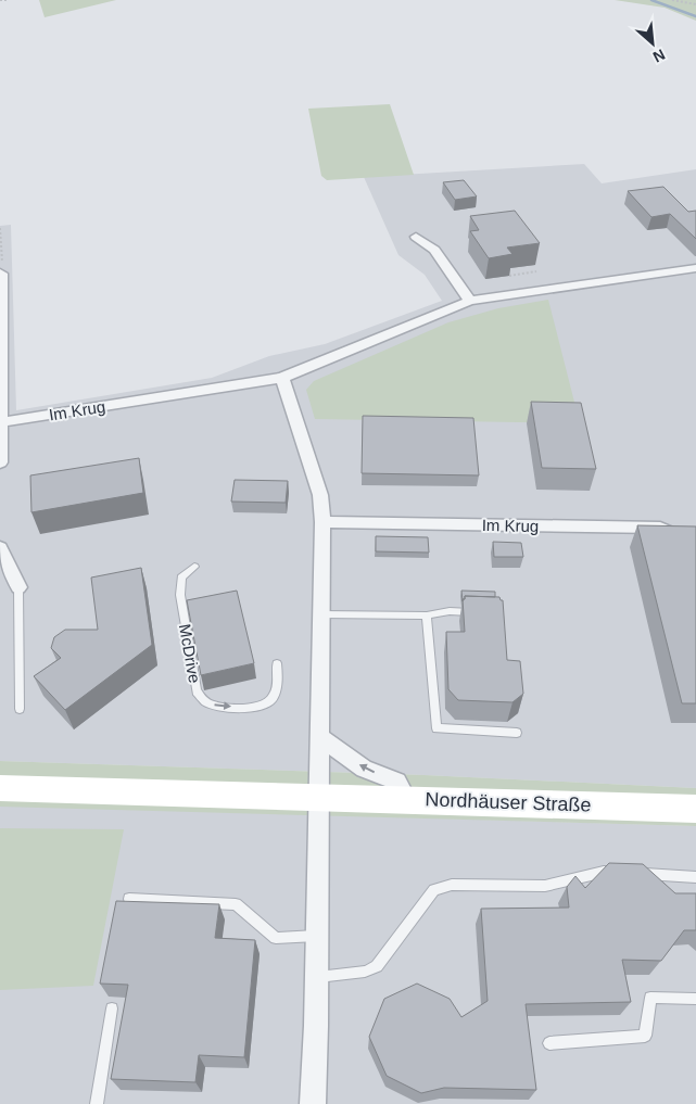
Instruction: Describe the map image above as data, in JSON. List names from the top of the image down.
{
  "streets": {
    "main road": ["Nordhäuser Straße"],
    "street": ["Im Krug"],
    "lane": ["McDrive"]
  },
  "north": "bottom right"
}
